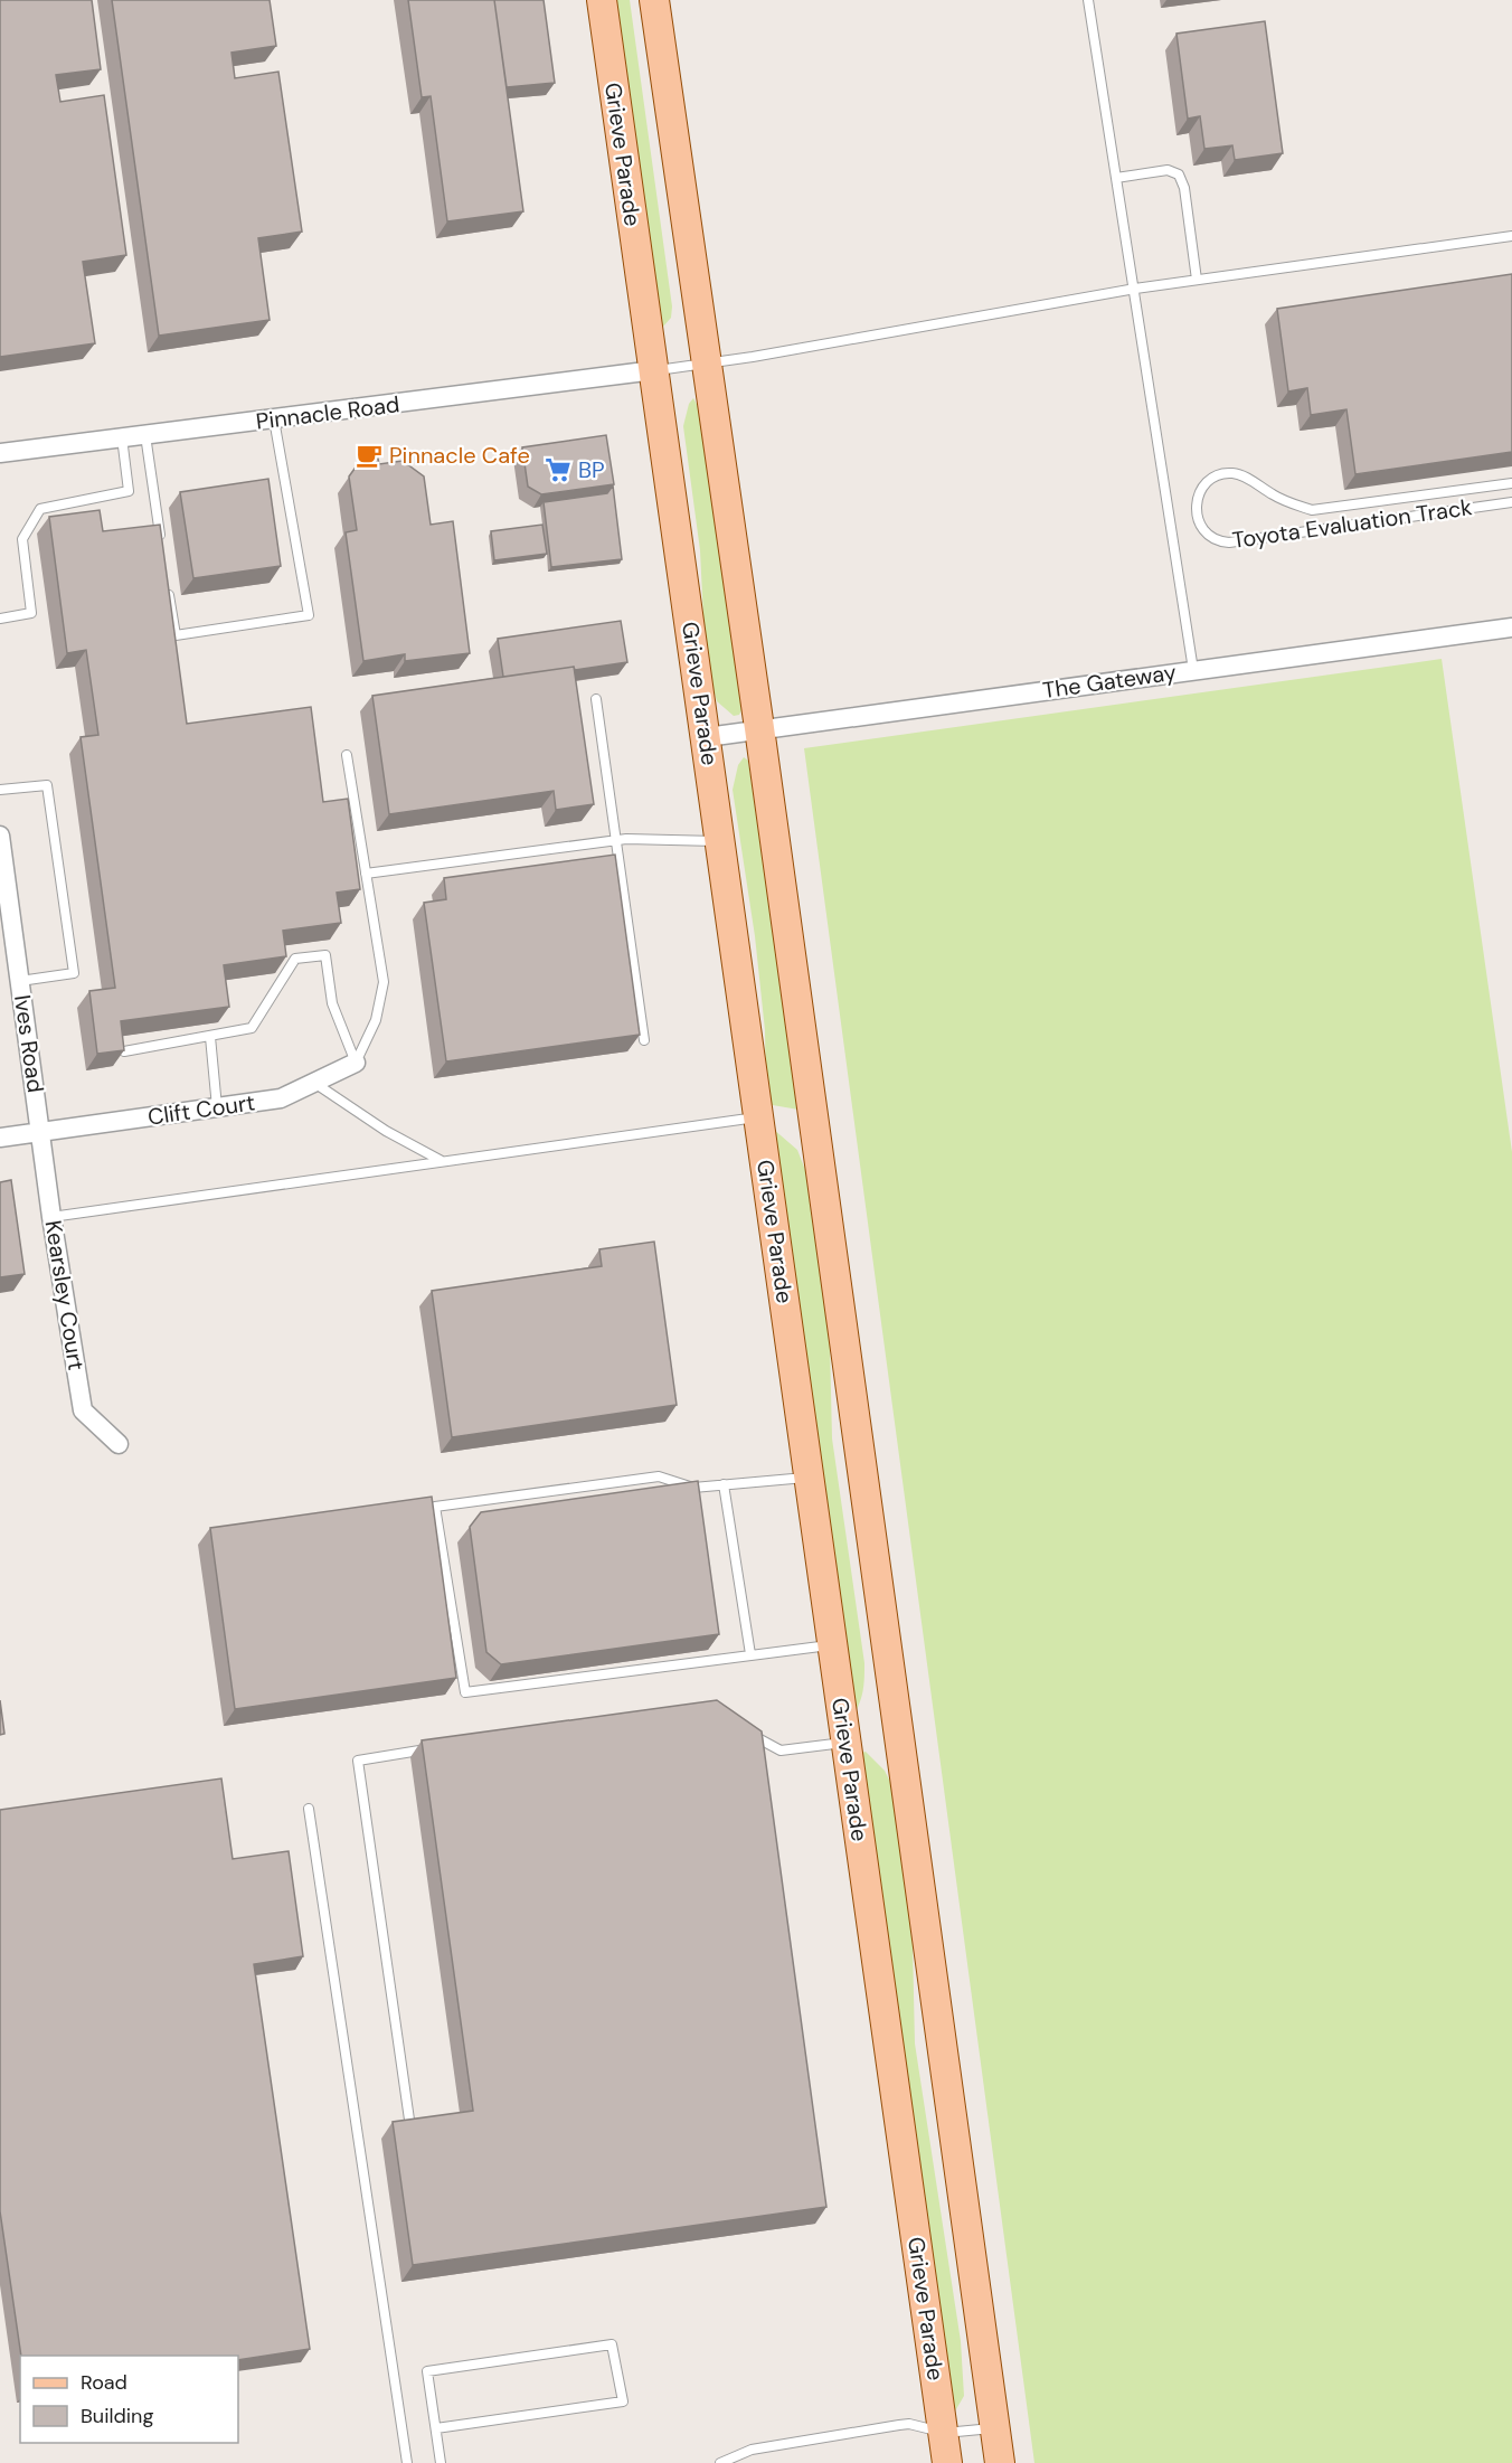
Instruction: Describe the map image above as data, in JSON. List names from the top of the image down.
{
  "streets": {
    "main road": ["Grieve Parade"],
    "street": [
      "Pinnacle Road",
      "The Gateway",
      "Ives Road",
      "Clift Court",
      "Kearsley Court"
    ],
    "lane": ["Toyota Evaluation Track"]
  },
  "crossings": [
    ["Grieve Parade", "Pinnacle Road"],
    ["Grieve Parade", "The Gateway"],
    ["Ives Road", "Clift Court"],
    ["Ives Road", "Kearsley Court"],
    ["Clift Court", "Kearsley Court"]
  ],
  "places": {
    "cafe": ["Pinnacle Cafe"],
    "supermarket": ["BP"]
  },
  "legend": ["Road", "Building"]
}
